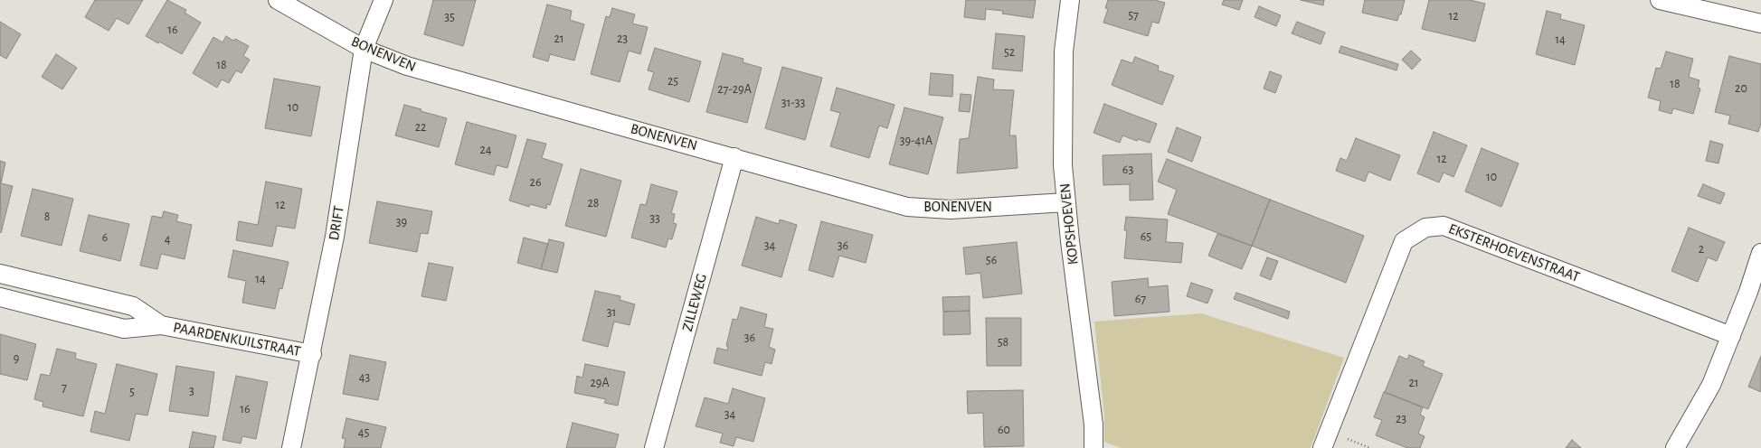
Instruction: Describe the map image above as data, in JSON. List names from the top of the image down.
{
  "streets": {
    "street": [
      "BONENVEN",
      "DRIFT",
      "KOPSHOEVEN",
      "EKSTERHOEVENSTRAAT",
      "ZILLEWEG",
      "PAARDENKUILSTRAAT"
    ]
  },
  "crossings": [
    ["BONENVEN", "DRIFT"],
    ["BONENVEN", "KOPSHOEVEN"],
    ["BONENVEN", "ZILLEWEG"],
    ["DRIFT", "PAARDENKUILSTRAAT"]
  ],
  "house_numbers": [
    "57",
    "12",
    "35",
    "16",
    "21",
    "23",
    "14",
    "52",
    "18",
    "25",
    "18",
    "20",
    "27-29A",
    "31-33",
    "10",
    "22",
    "39-41A",
    "24",
    "12",
    "63",
    "10",
    "26",
    "28",
    "12",
    "8",
    "33",
    "39",
    "65",
    "6",
    "4",
    "34",
    "36",
    "2",
    "56",
    "14",
    "67",
    "31",
    "36",
    "58",
    "9",
    "43",
    "29A",
    "21",
    "7",
    "3",
    "5",
    "16",
    "34",
    "23",
    "60",
    "45"
  ]
}
